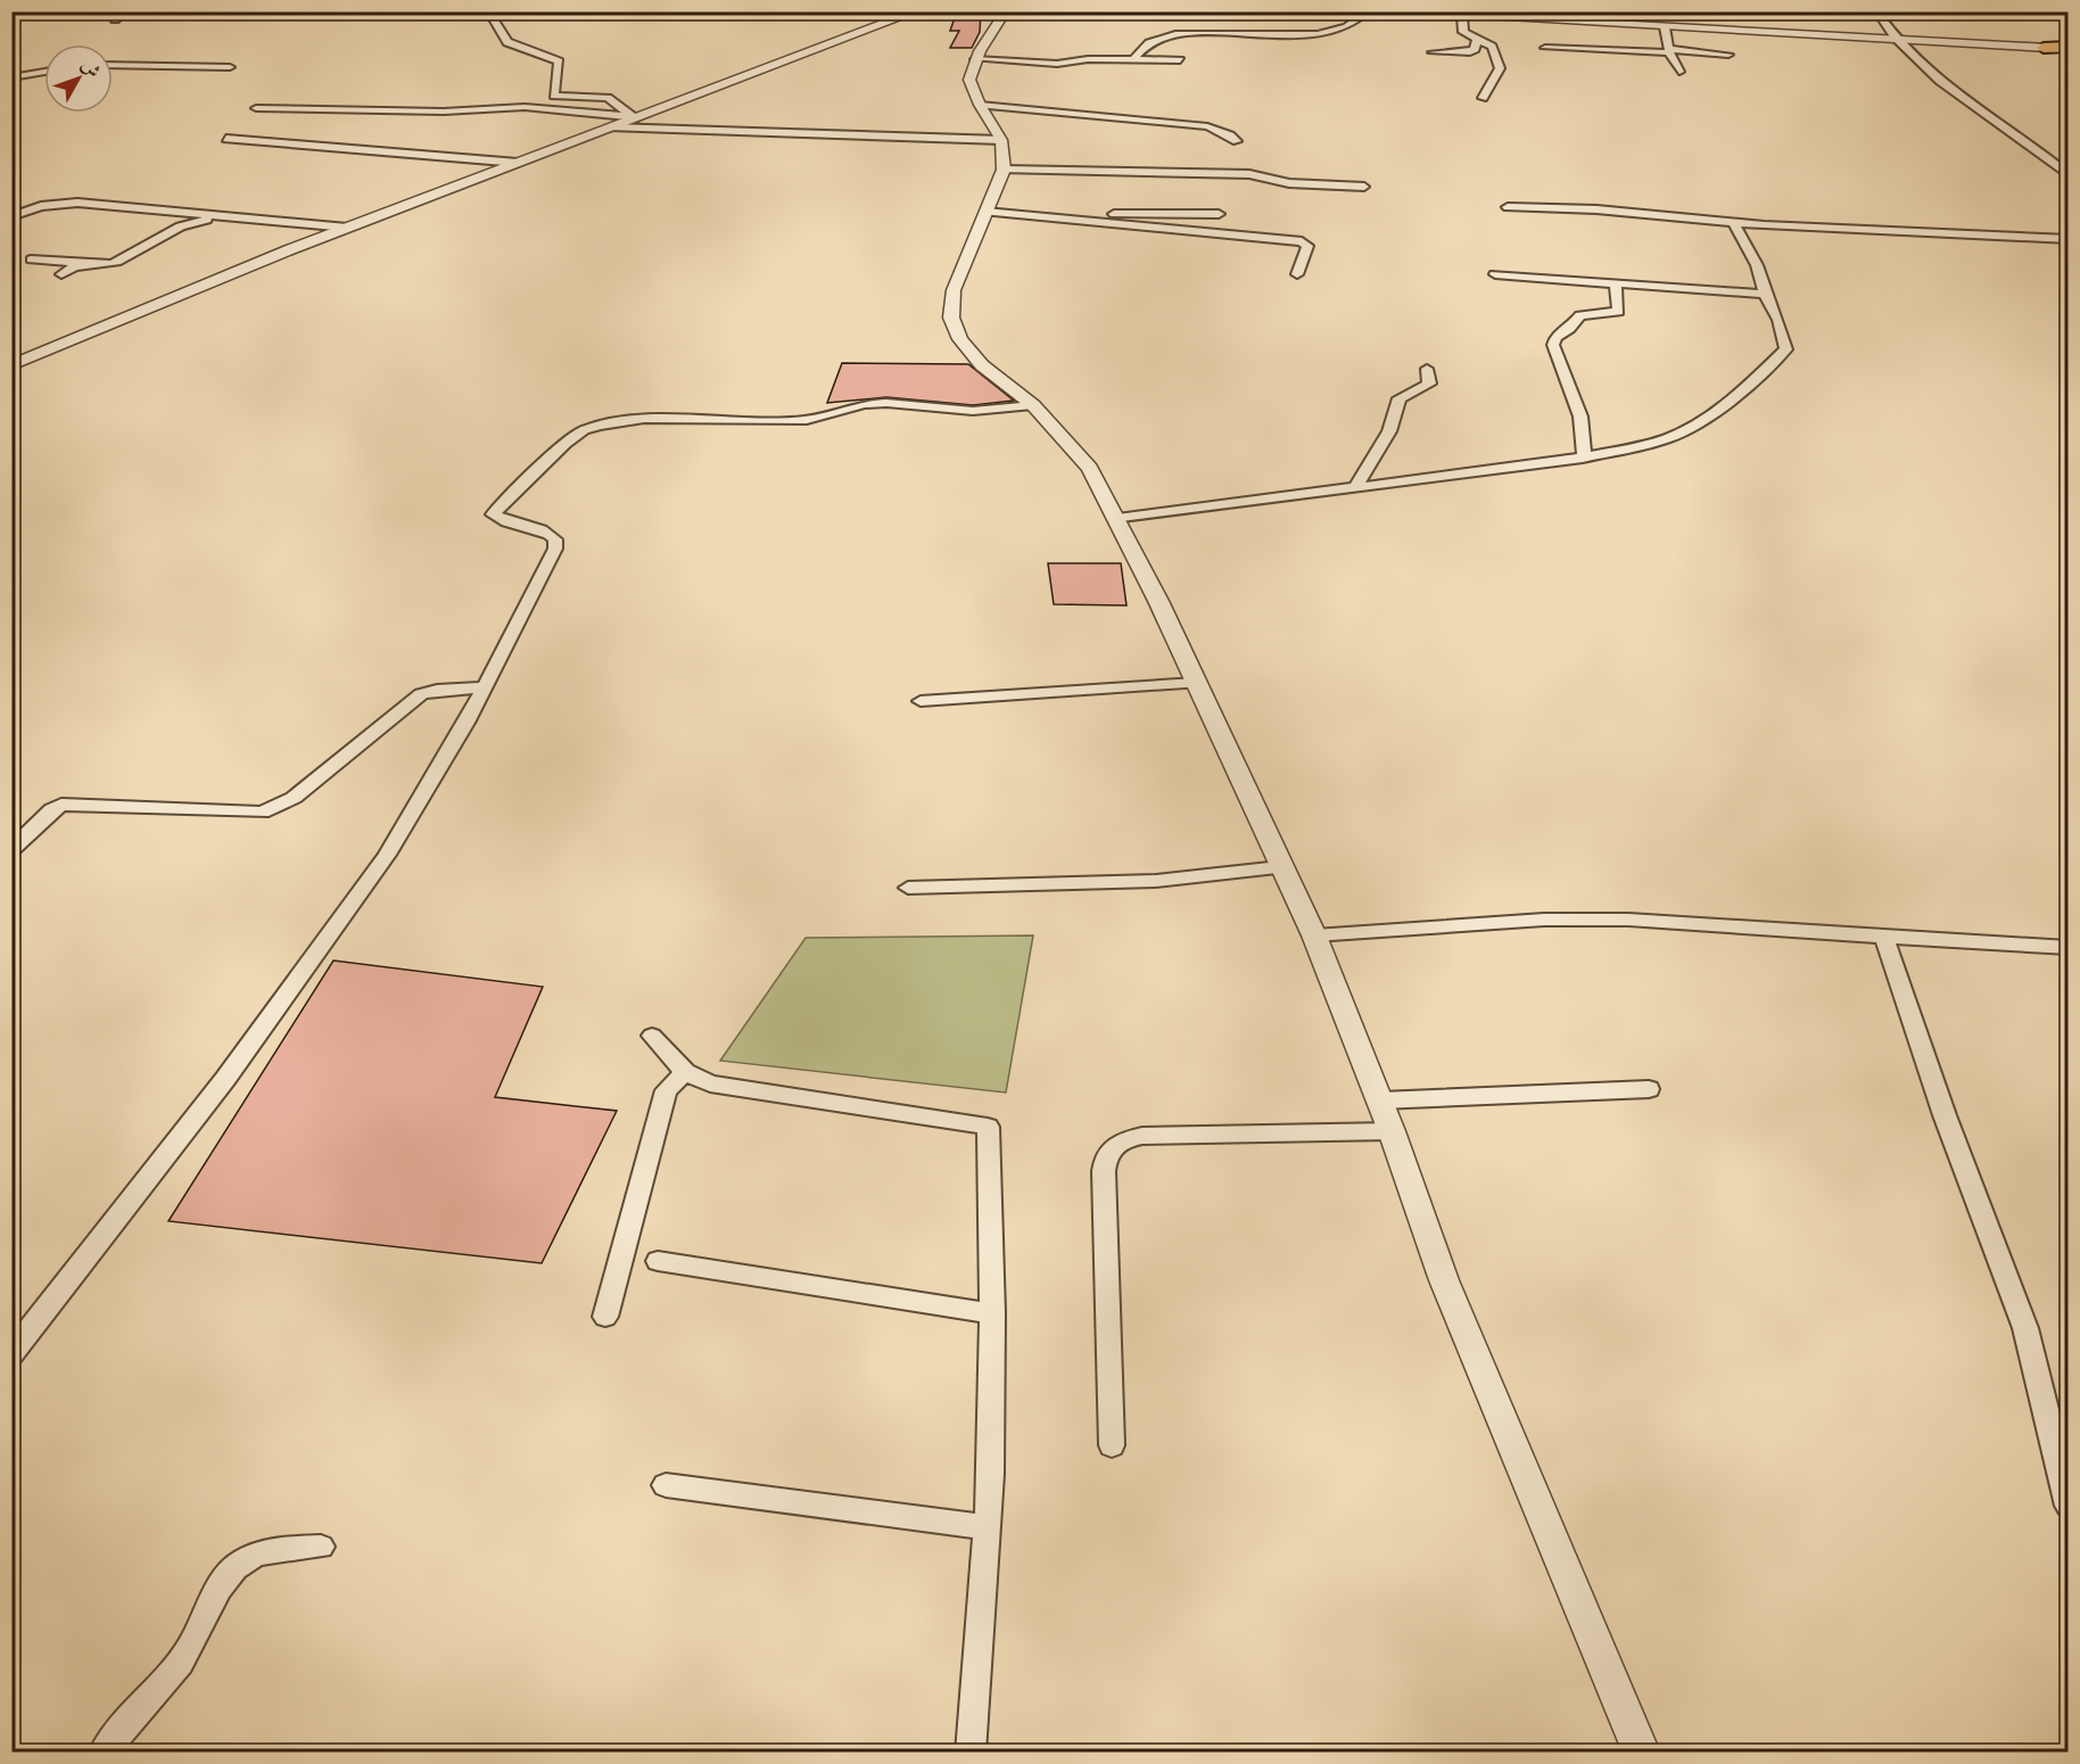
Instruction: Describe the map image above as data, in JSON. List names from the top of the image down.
{
  "north": "top right"
}
